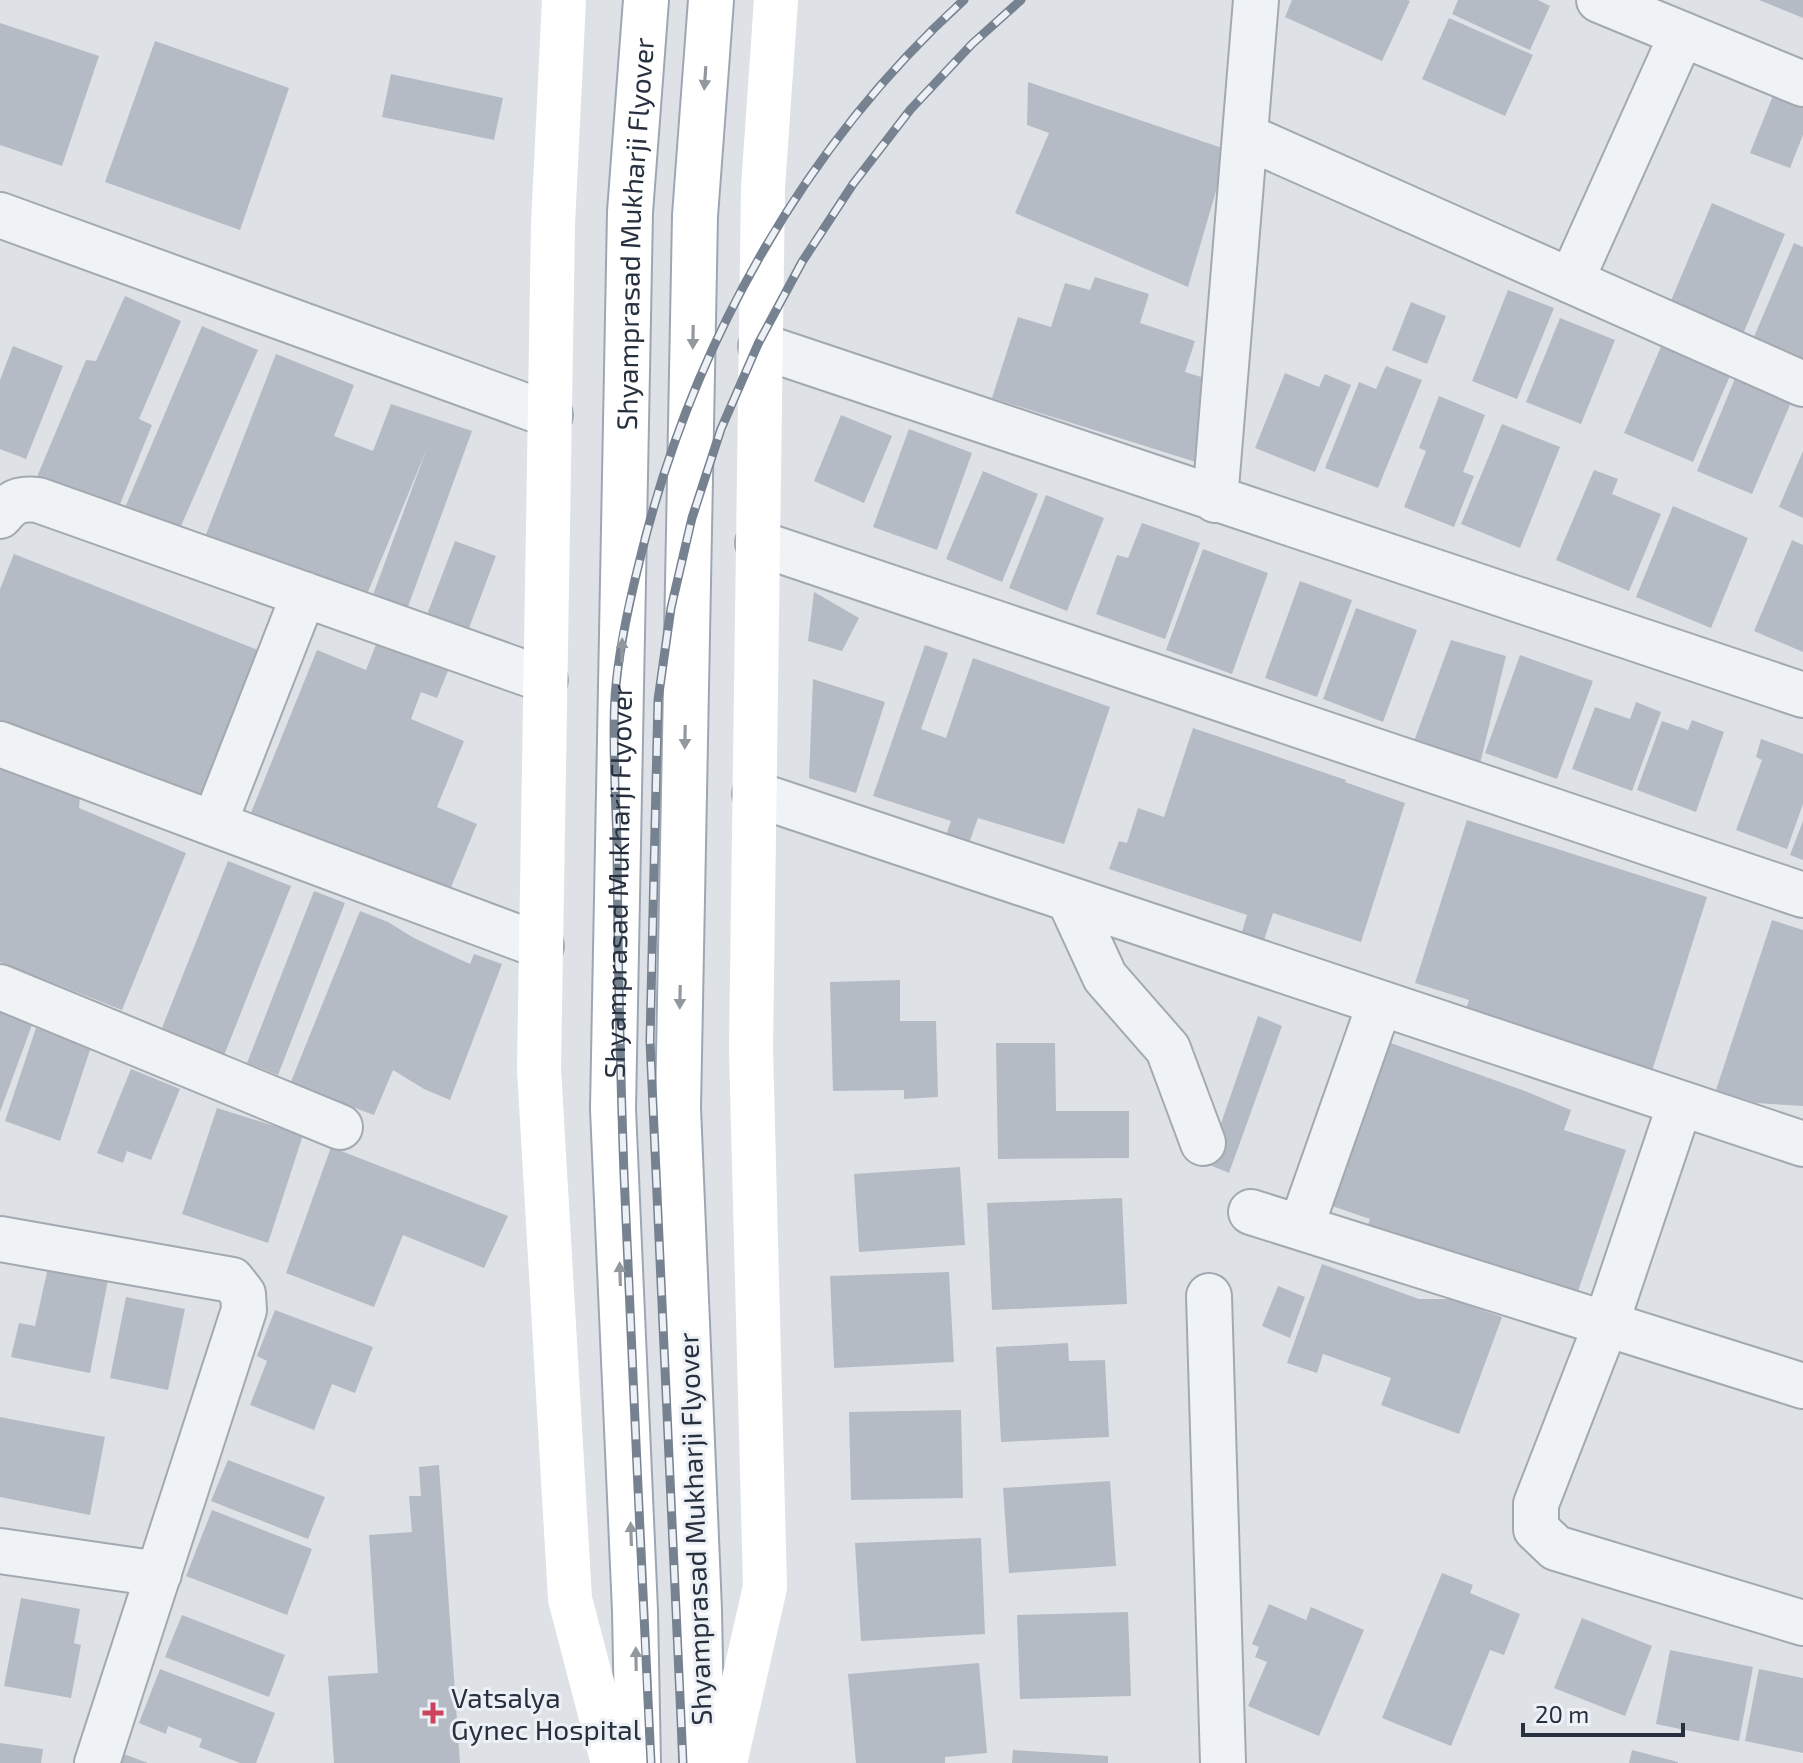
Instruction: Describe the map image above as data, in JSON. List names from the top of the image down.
{
  "streets": {
    "street": ["Shyamprasad Mukharji Flyover"]
  },
  "places": {
    "health": ["Vatsalya Gynec Hospital"]
  },
  "scale_bar": "20 m"
}
